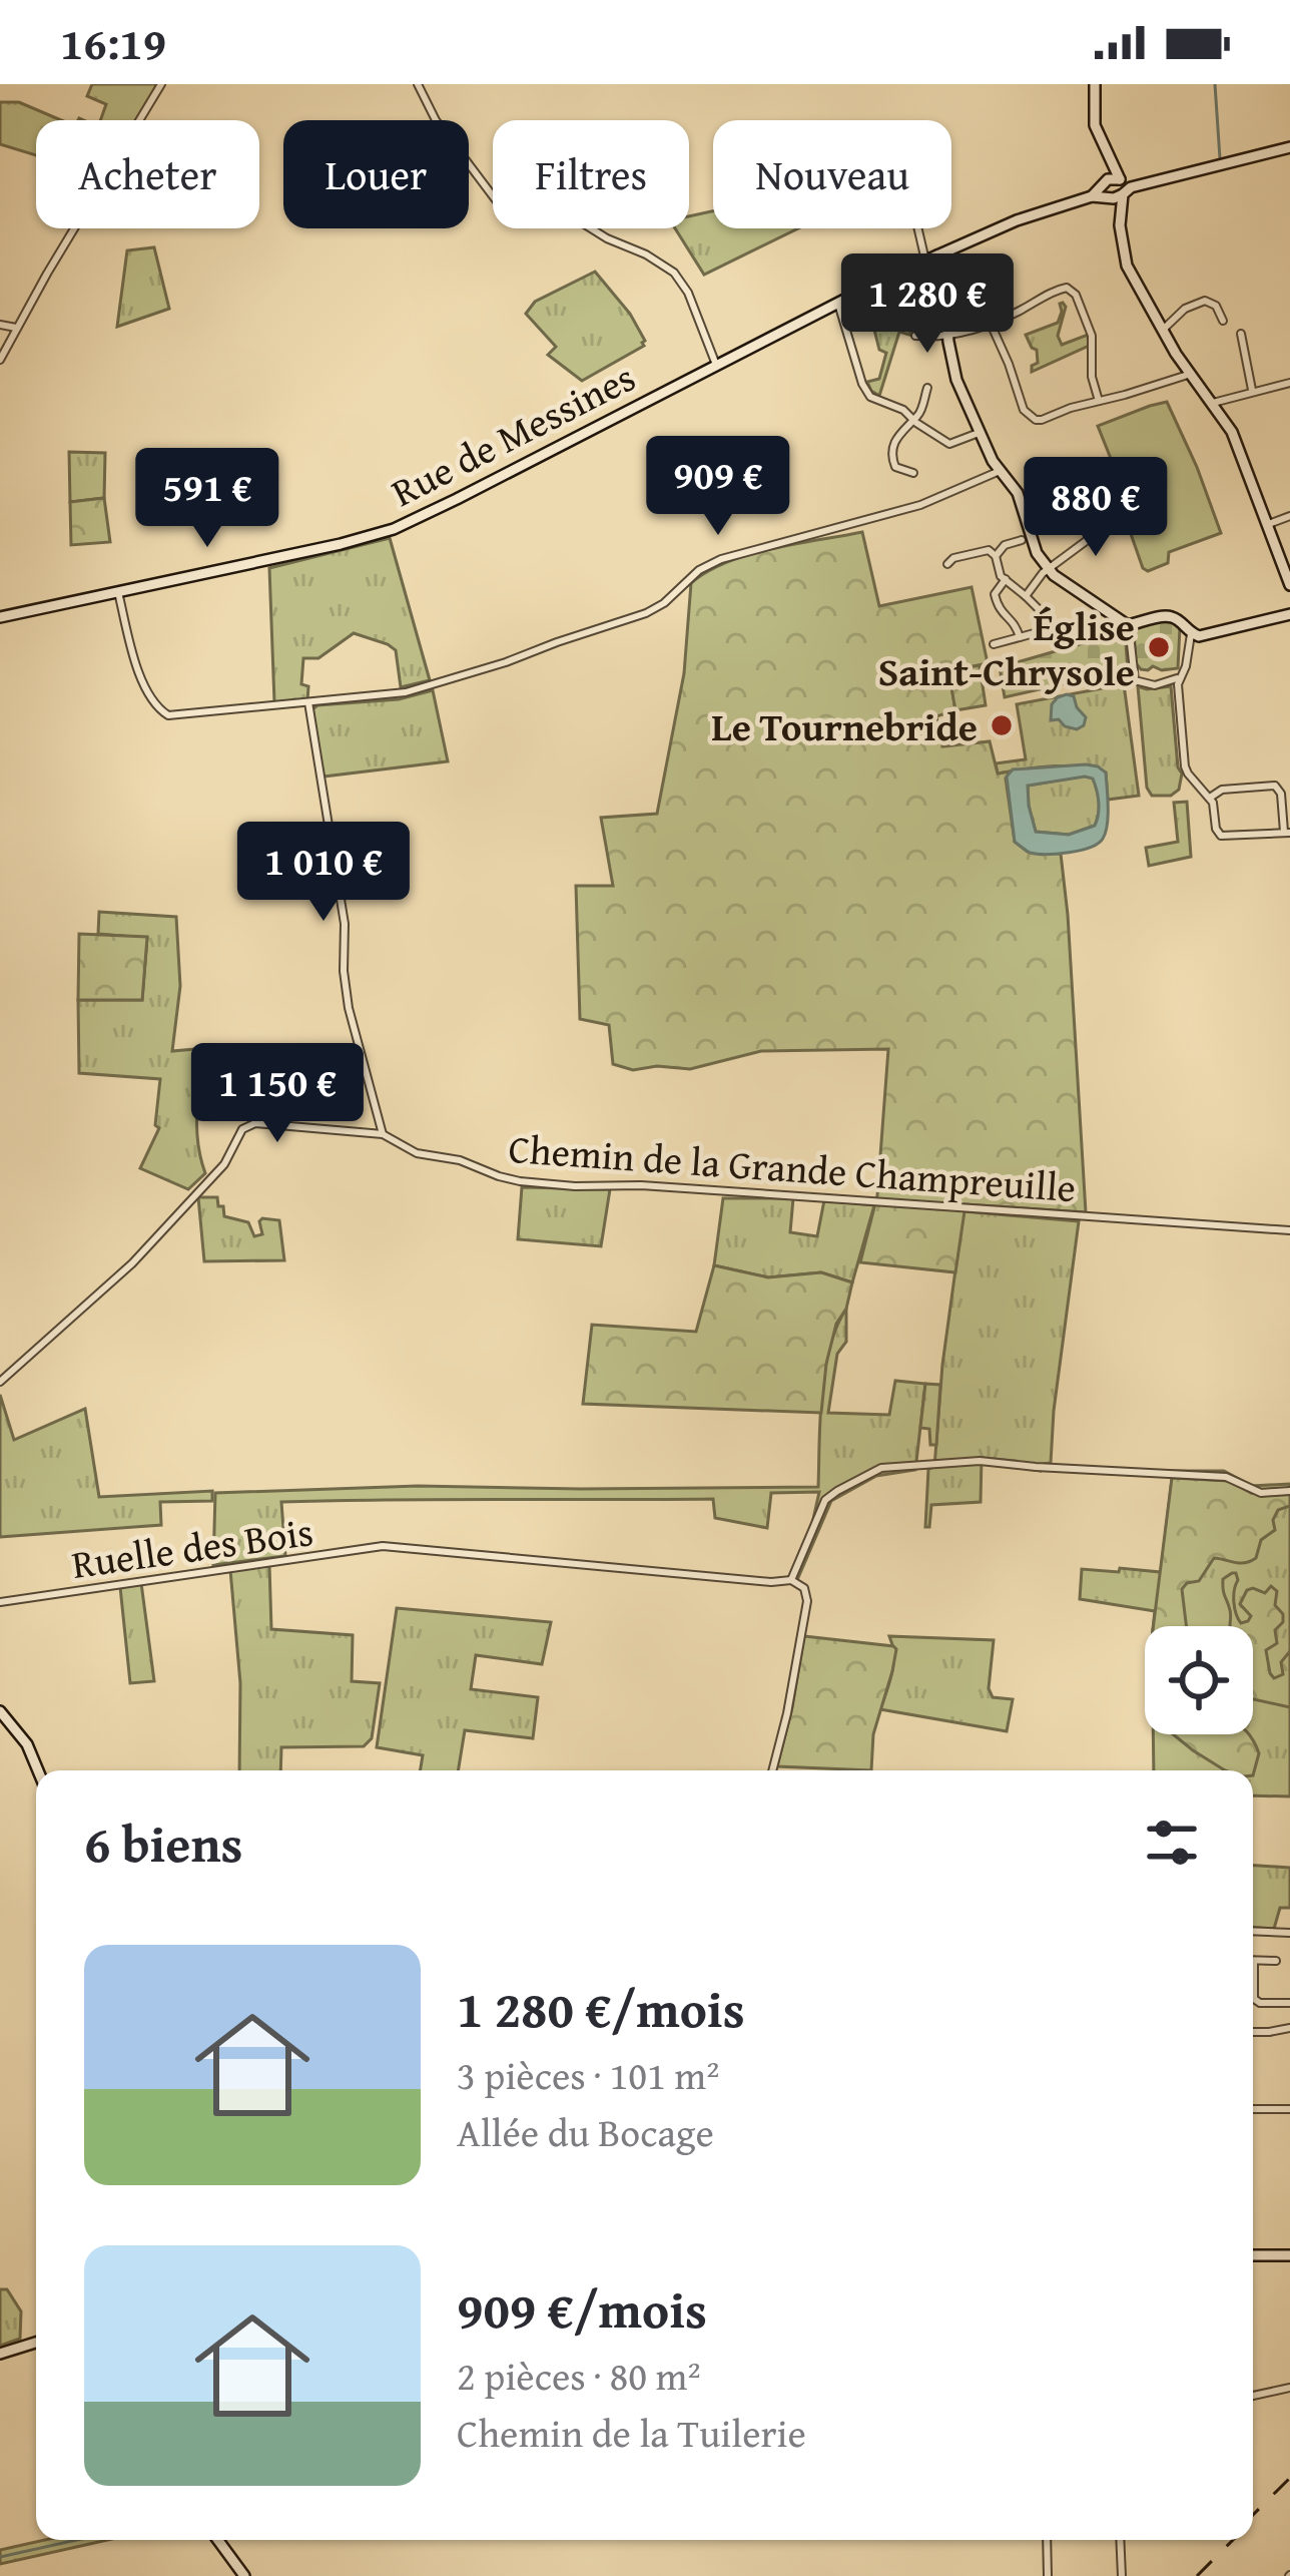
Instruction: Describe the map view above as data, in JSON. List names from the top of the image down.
{
  "streets": {
    "main road": ["Rue de Messines"],
    "street": ["Chemin de la Grande Champreuille", "Ruelle des Bois"]
  },
  "places": ["Église Saint-Chrysole", "Le Tournebride"],
  "page": {
    "status": "16:19",
    "chip": [
      "Acheter",
      "Louer",
      "Filtres",
      "Nouveau"
    ],
    "price": [
      "1 280 €",
      "909 €",
      "591 €",
      "880 €",
      "1 010 €",
      "1 150 €"
    ],
    "heading": "6 biens",
    "list": [
      {
        "name": "1 280 €/mois",
        "note": "3 pièces · 101 m² · Allée du Bocage"
      },
      {
        "name": "909 €/mois",
        "note": "2 pièces · 80 m² · Chemin de la Tuilerie"
      }
    ]
  }
}
